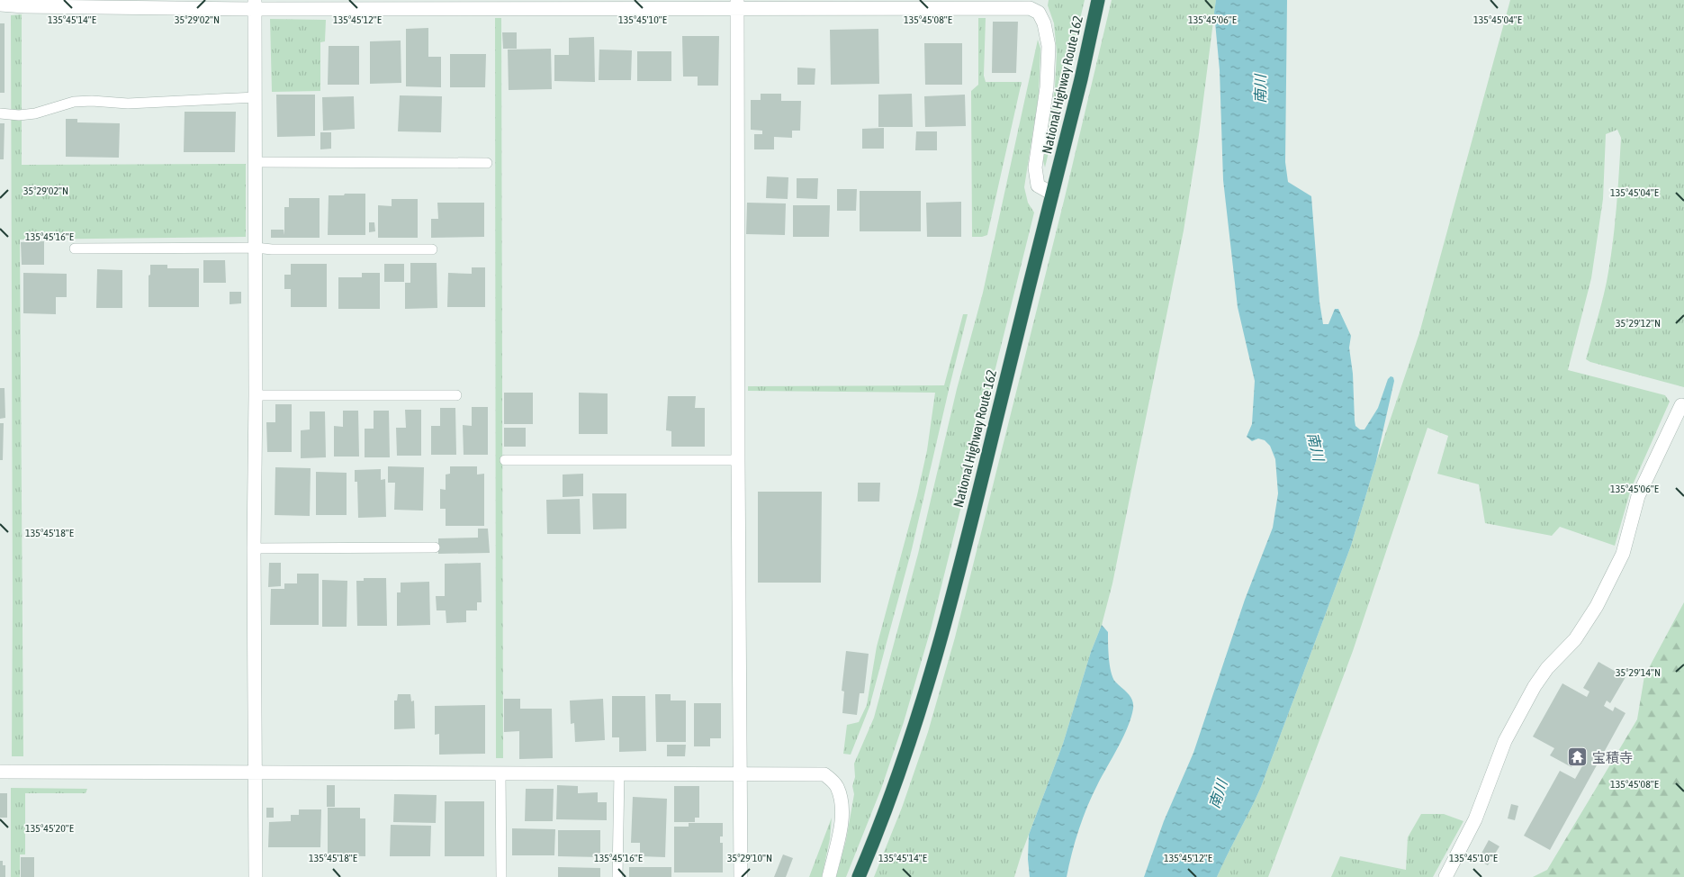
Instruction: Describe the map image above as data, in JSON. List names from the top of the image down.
{
  "streets": {
    "highway": ["National Highway Route 162"]
  },
  "water": ["南川"],
  "places": {
    "temple": ["宝積寺"]
  },
  "coordinates": [
    "35°29'02\"N",
    "135°45'14\"E",
    "135°45'12\"E",
    "135°45'10\"E",
    "135°45'08\"E",
    "135°45'06\"E",
    "135°45'04\"E",
    "135°45'16\"E",
    "35°29'12\"N",
    "135°45'18\"E",
    "35°29'14\"N",
    "135°45'20\"E",
    "35°29'10\"N"
  ]
}
